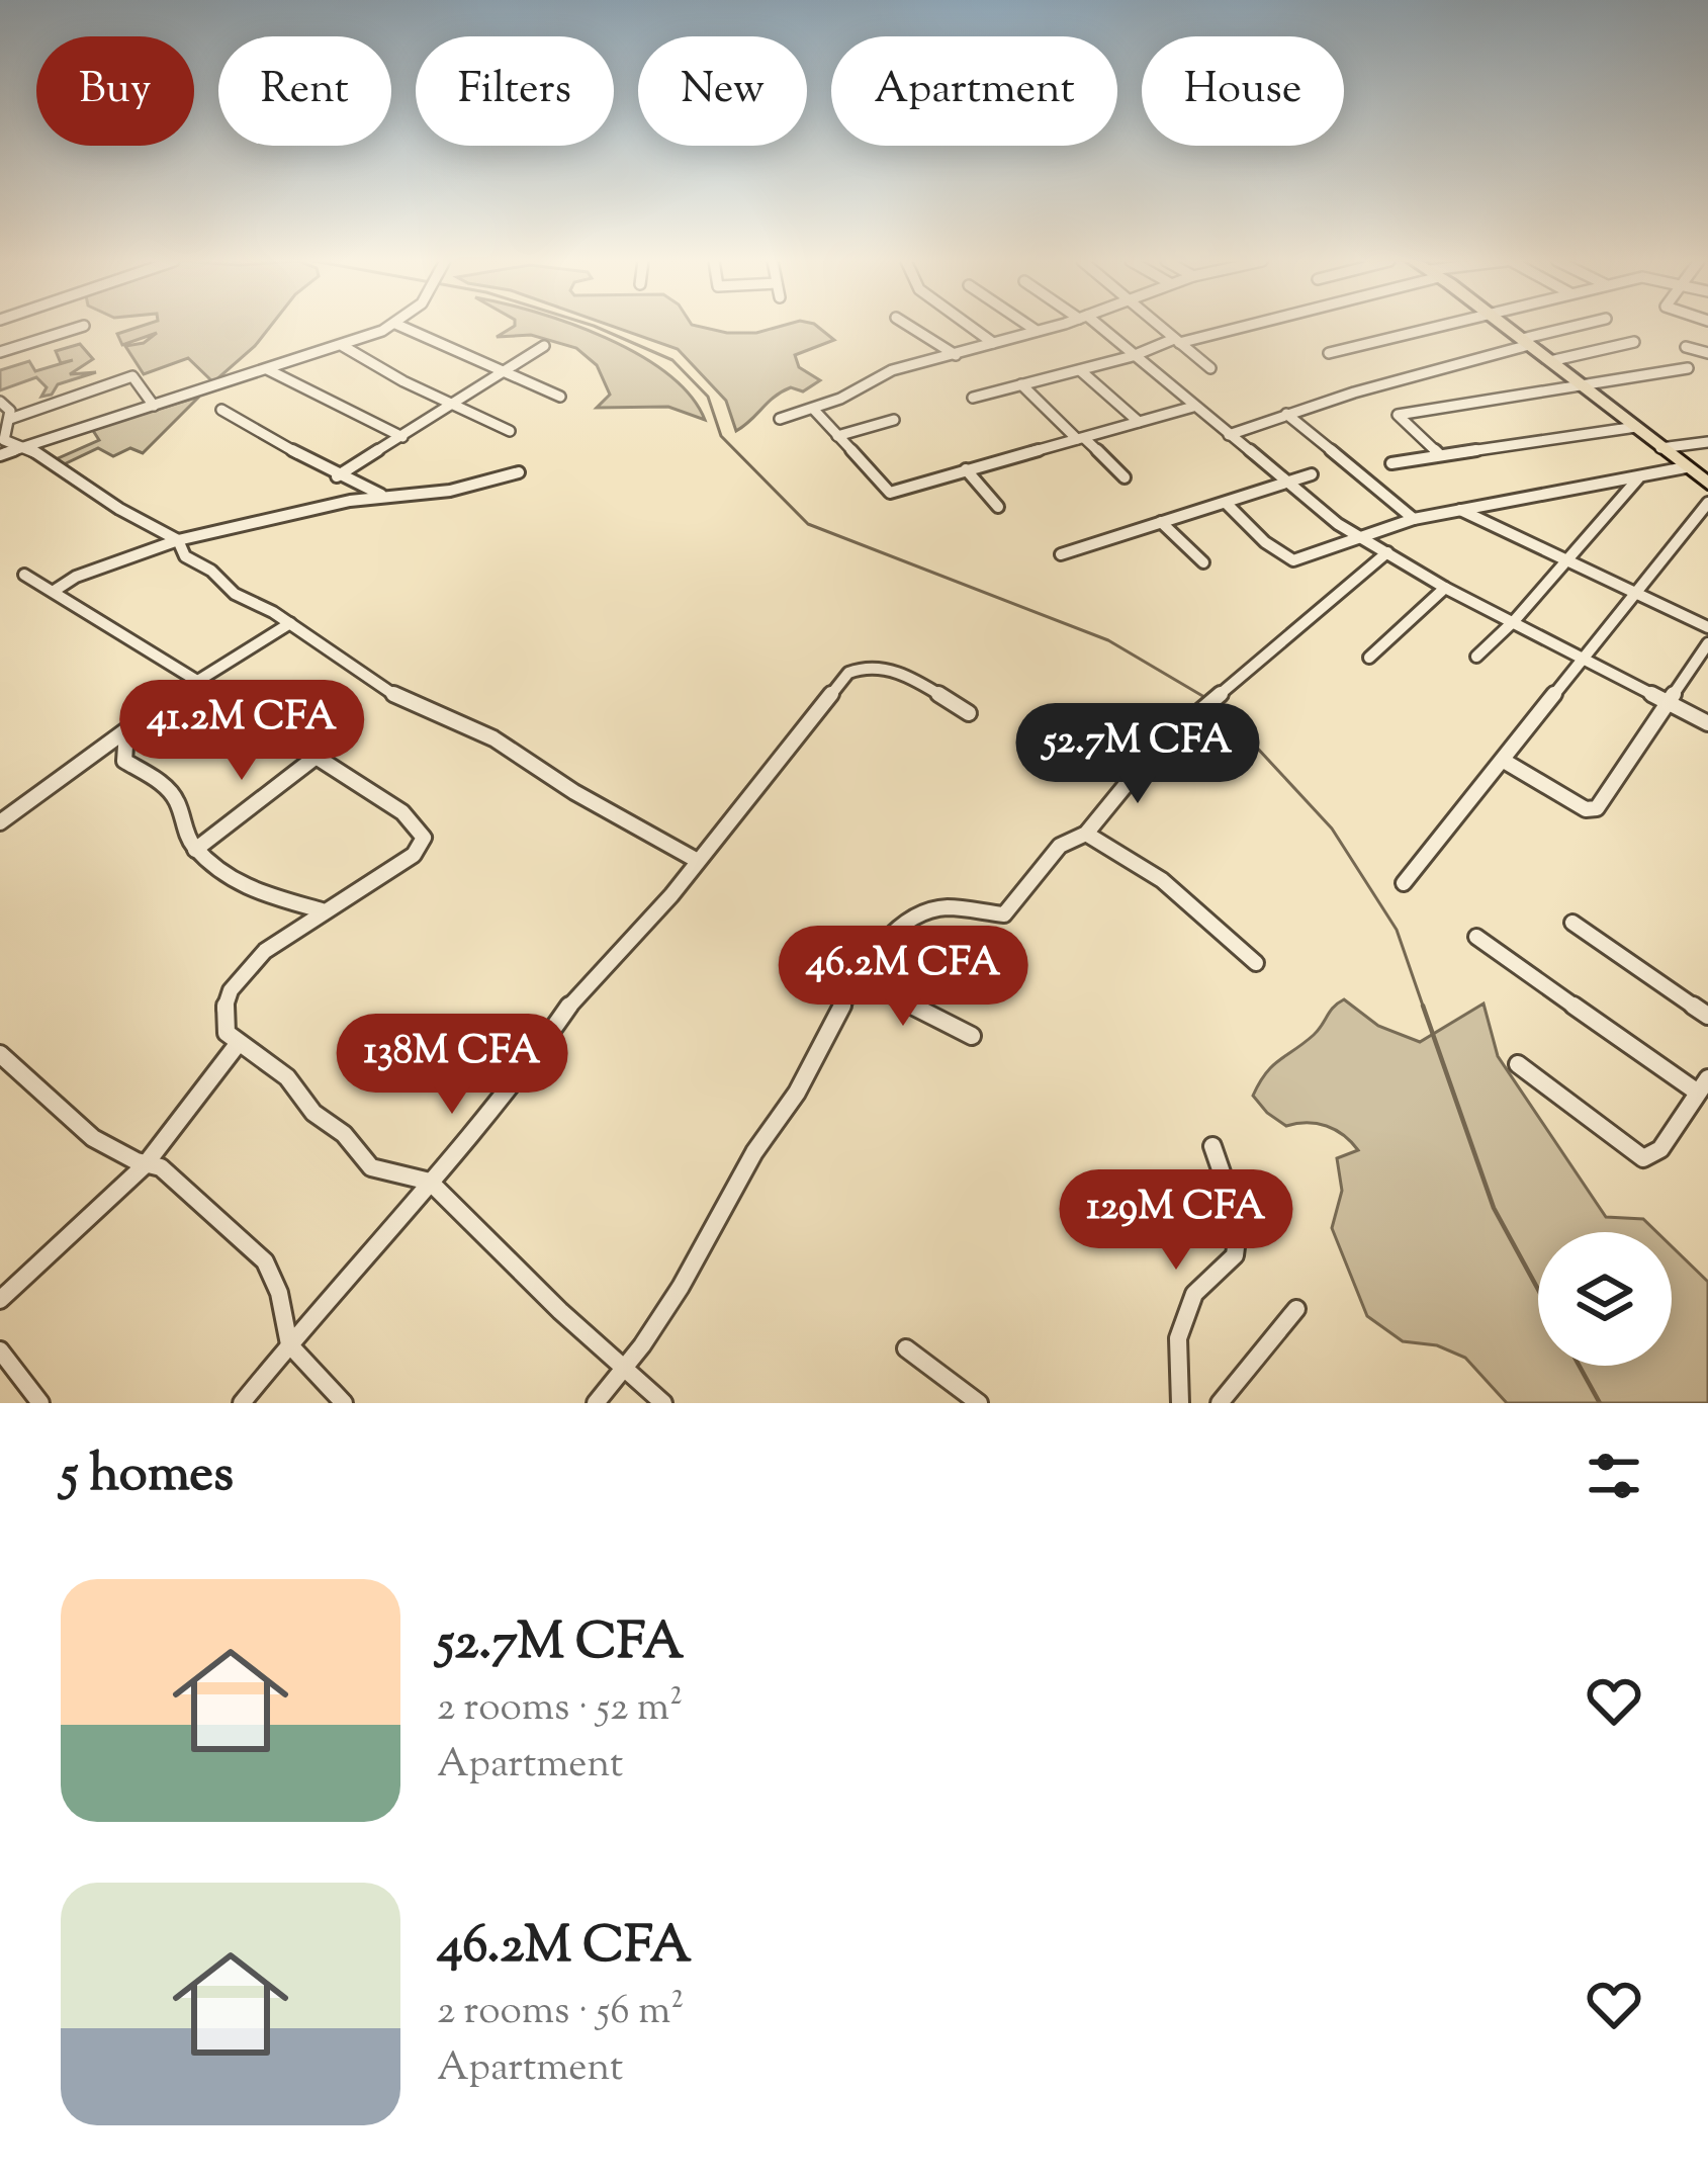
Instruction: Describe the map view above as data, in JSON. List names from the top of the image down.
{
  "page": {
    "chip": [
      "Buy",
      "Rent",
      "Filters",
      "New",
      "Apartment",
      "House"
    ],
    "price": [
      "41.2M CFA",
      "52.7M CFA",
      "46.2M CFA",
      "138M CFA",
      "129M CFA"
    ],
    "heading": "5 homes",
    "list": [
      {
        "name": "52.7M CFA",
        "note": "2 rooms · 52 m² · Apartment"
      },
      {
        "name": "46.2M CFA",
        "note": "2 rooms · 56 m² · Apartment"
      }
    ]
  }
}
